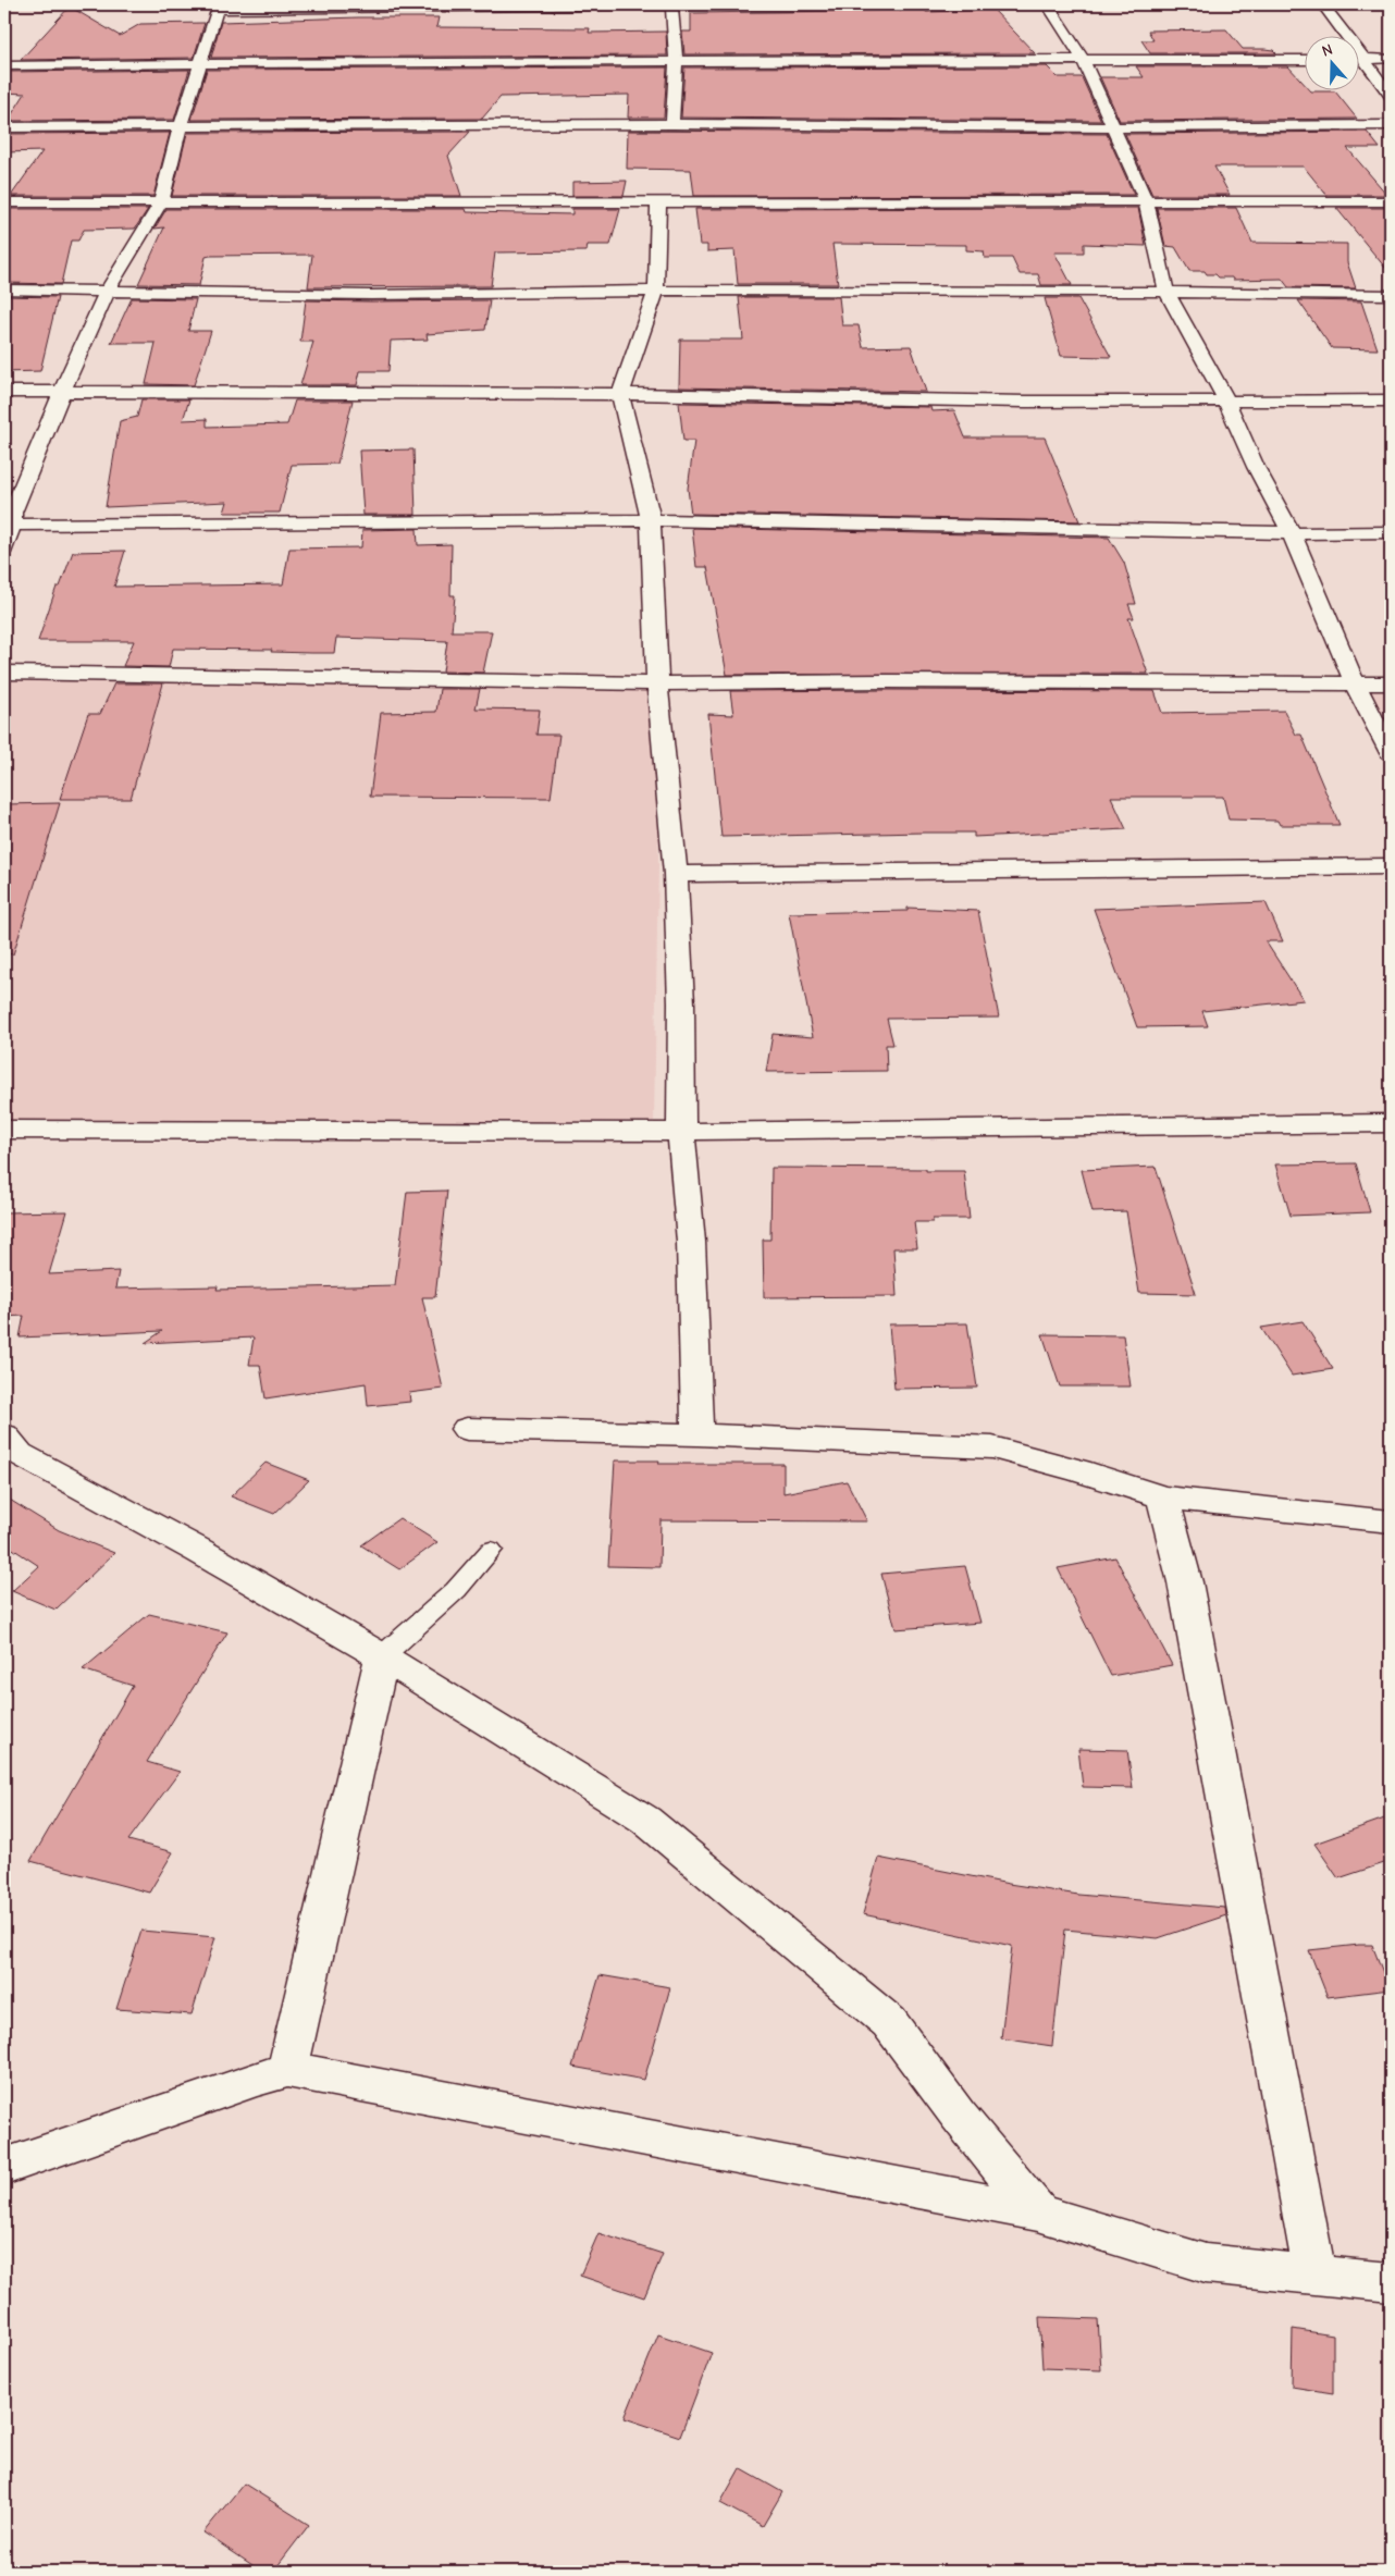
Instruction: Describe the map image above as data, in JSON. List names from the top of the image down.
{
  "north": "top"
}
